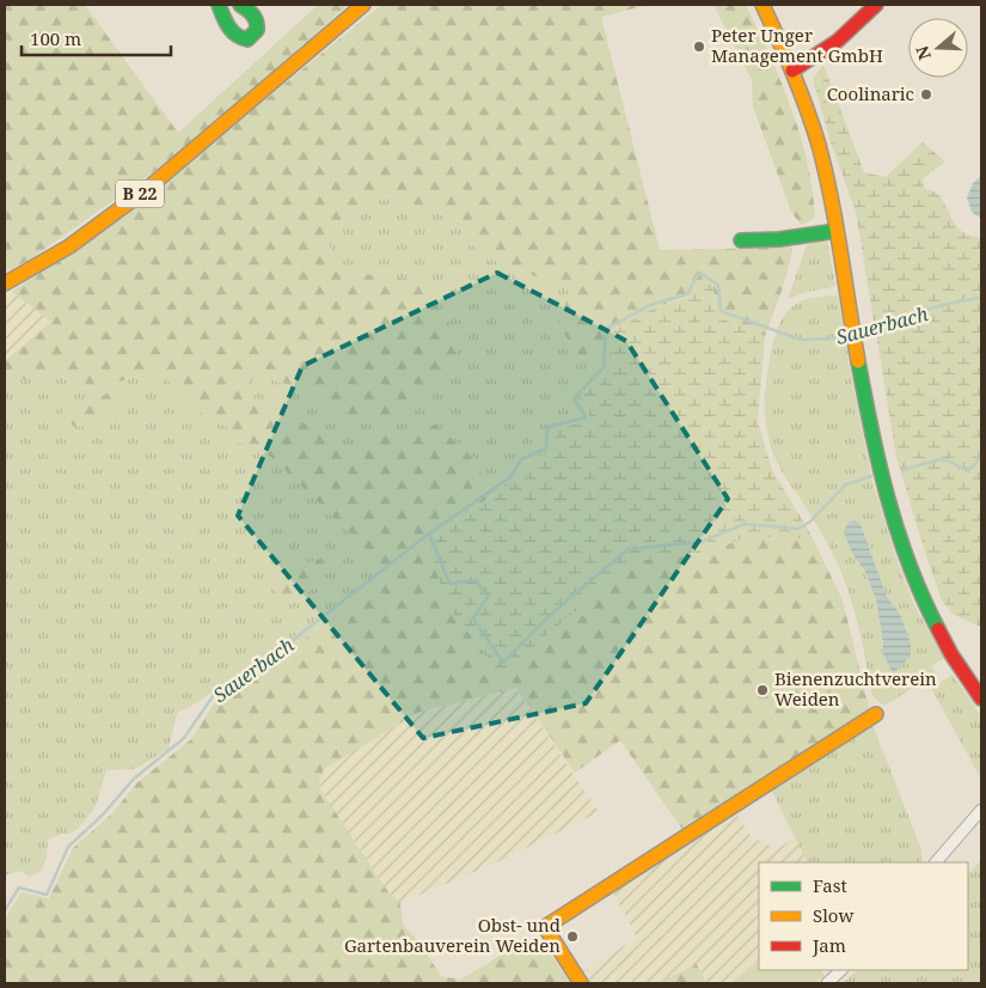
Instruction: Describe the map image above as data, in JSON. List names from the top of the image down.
{
  "streets": {
    "main road": ["B 22"]
  },
  "water": ["Sauerbach"],
  "places": [
    "Peter Unger Management GmbH",
    "Coolinaric",
    "Bienenzuchtverein Weiden",
    "Obst- und Gartenbauverein Weiden"
  ],
  "legend": ["Fast", "Slow", "Jam"],
  "scale_bar": "100 m",
  "north": "left"
}
